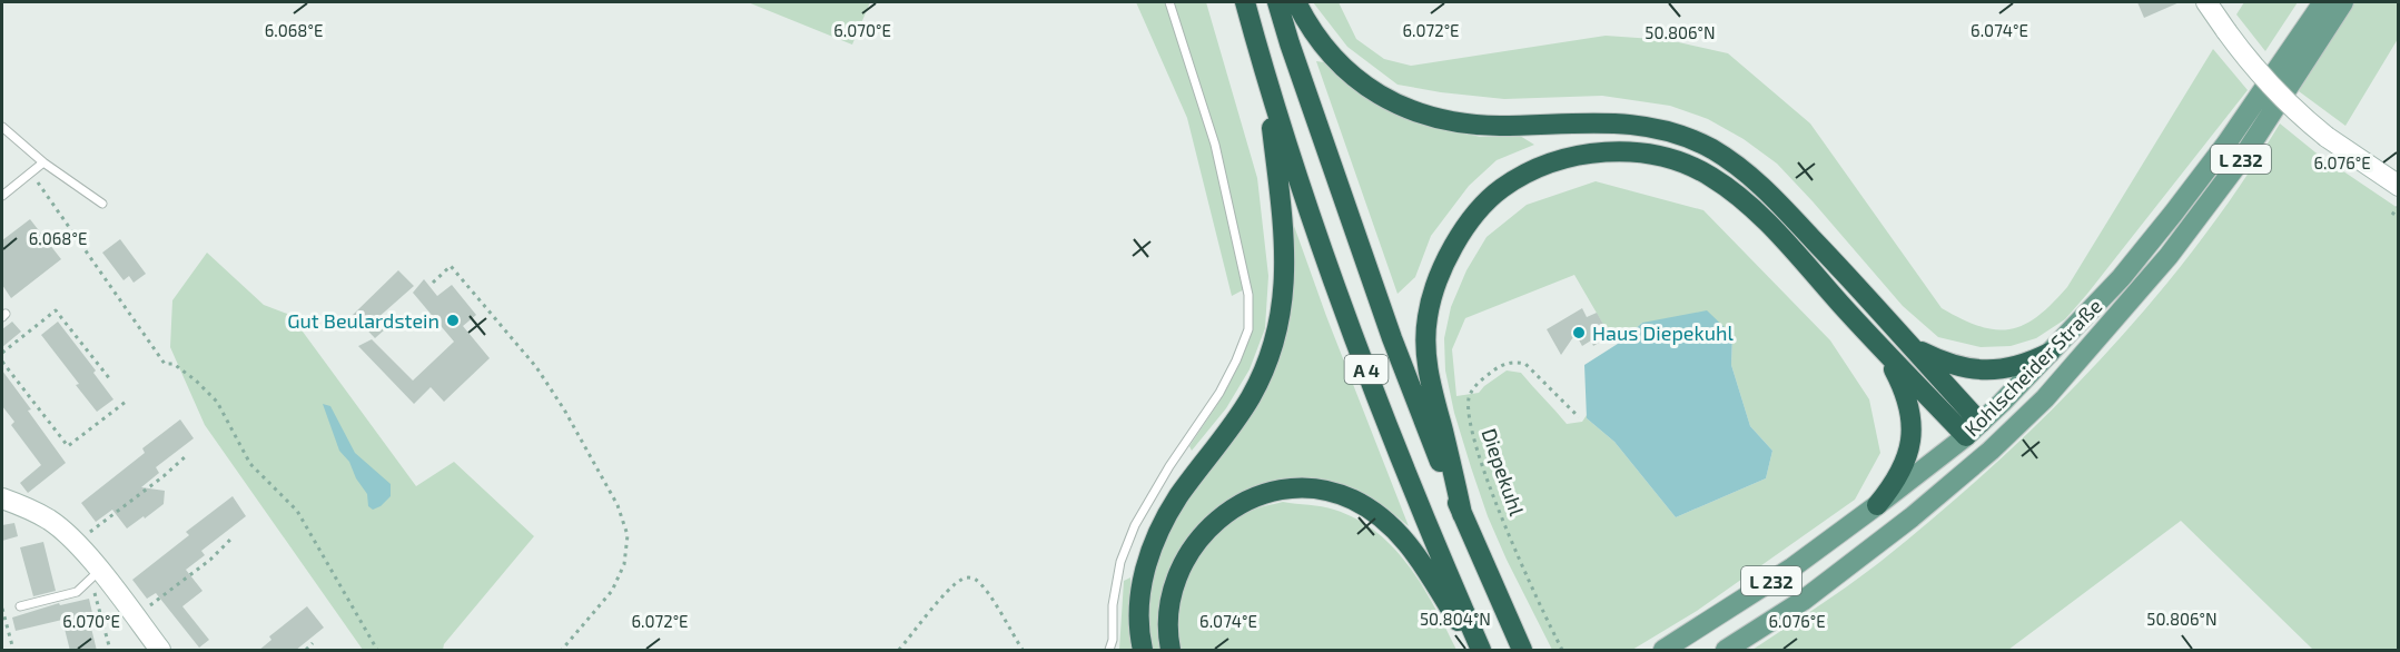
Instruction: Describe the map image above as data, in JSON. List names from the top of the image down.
{
  "streets": {
    "highway": ["A 4"],
    "main road": ["L 232", "Kohlscheider Straße"],
    "path": ["Diepekuhl"]
  },
  "places": ["Gut Beulardstein", "Haus Diepekuhl"],
  "coordinates": [
    "6.068°E",
    "6.072°E",
    "6.070°E",
    "6.074°E",
    "50.806°N",
    "6.076°E",
    "50.804°N"
  ]
}
